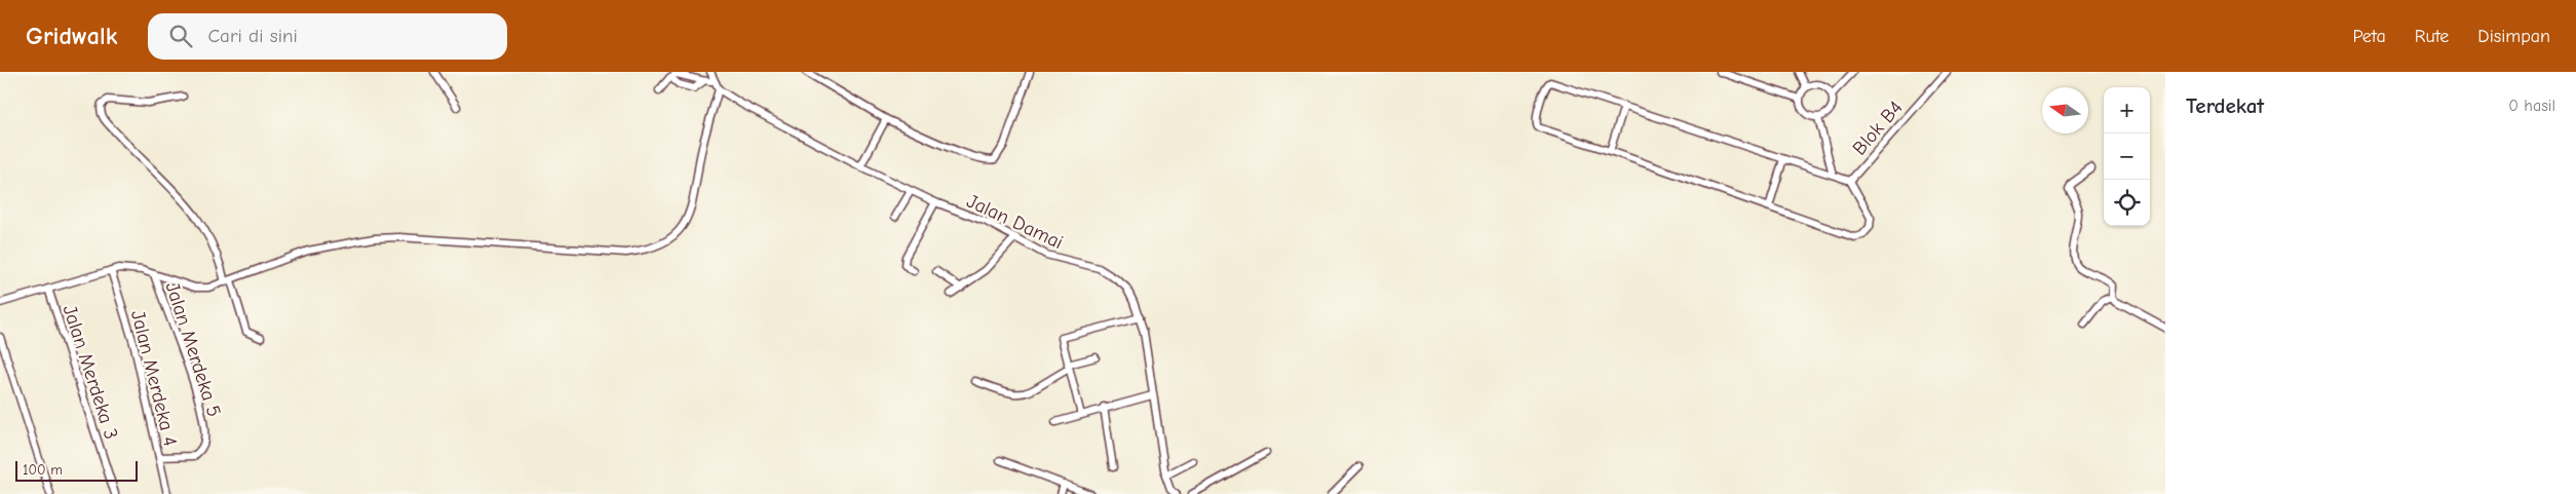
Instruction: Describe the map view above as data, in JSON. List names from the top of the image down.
{
  "streets": {
    "street": [
      "Blok B4",
      "Jalan Damai",
      "Jalan Merdeka 5",
      "Jalan Merdeka 3",
      "Jalan Merdeka 4"
    ]
  },
  "crossings": [
    ["Jalan Merdeka 5", "Jalan Merdeka 4"]
  ],
  "scale_bar": "100 m",
  "north": "left",
  "page": {
    "header": "Gridwalk",
    "search": "Cari di sini",
    "nav": ["Peta", "Rute", "Disimpan"],
    "heading": ["Terdekat", "0 hasil"],
    "map_buttons": ["+", "−"],
    "scale": "100 m"
  }
}
